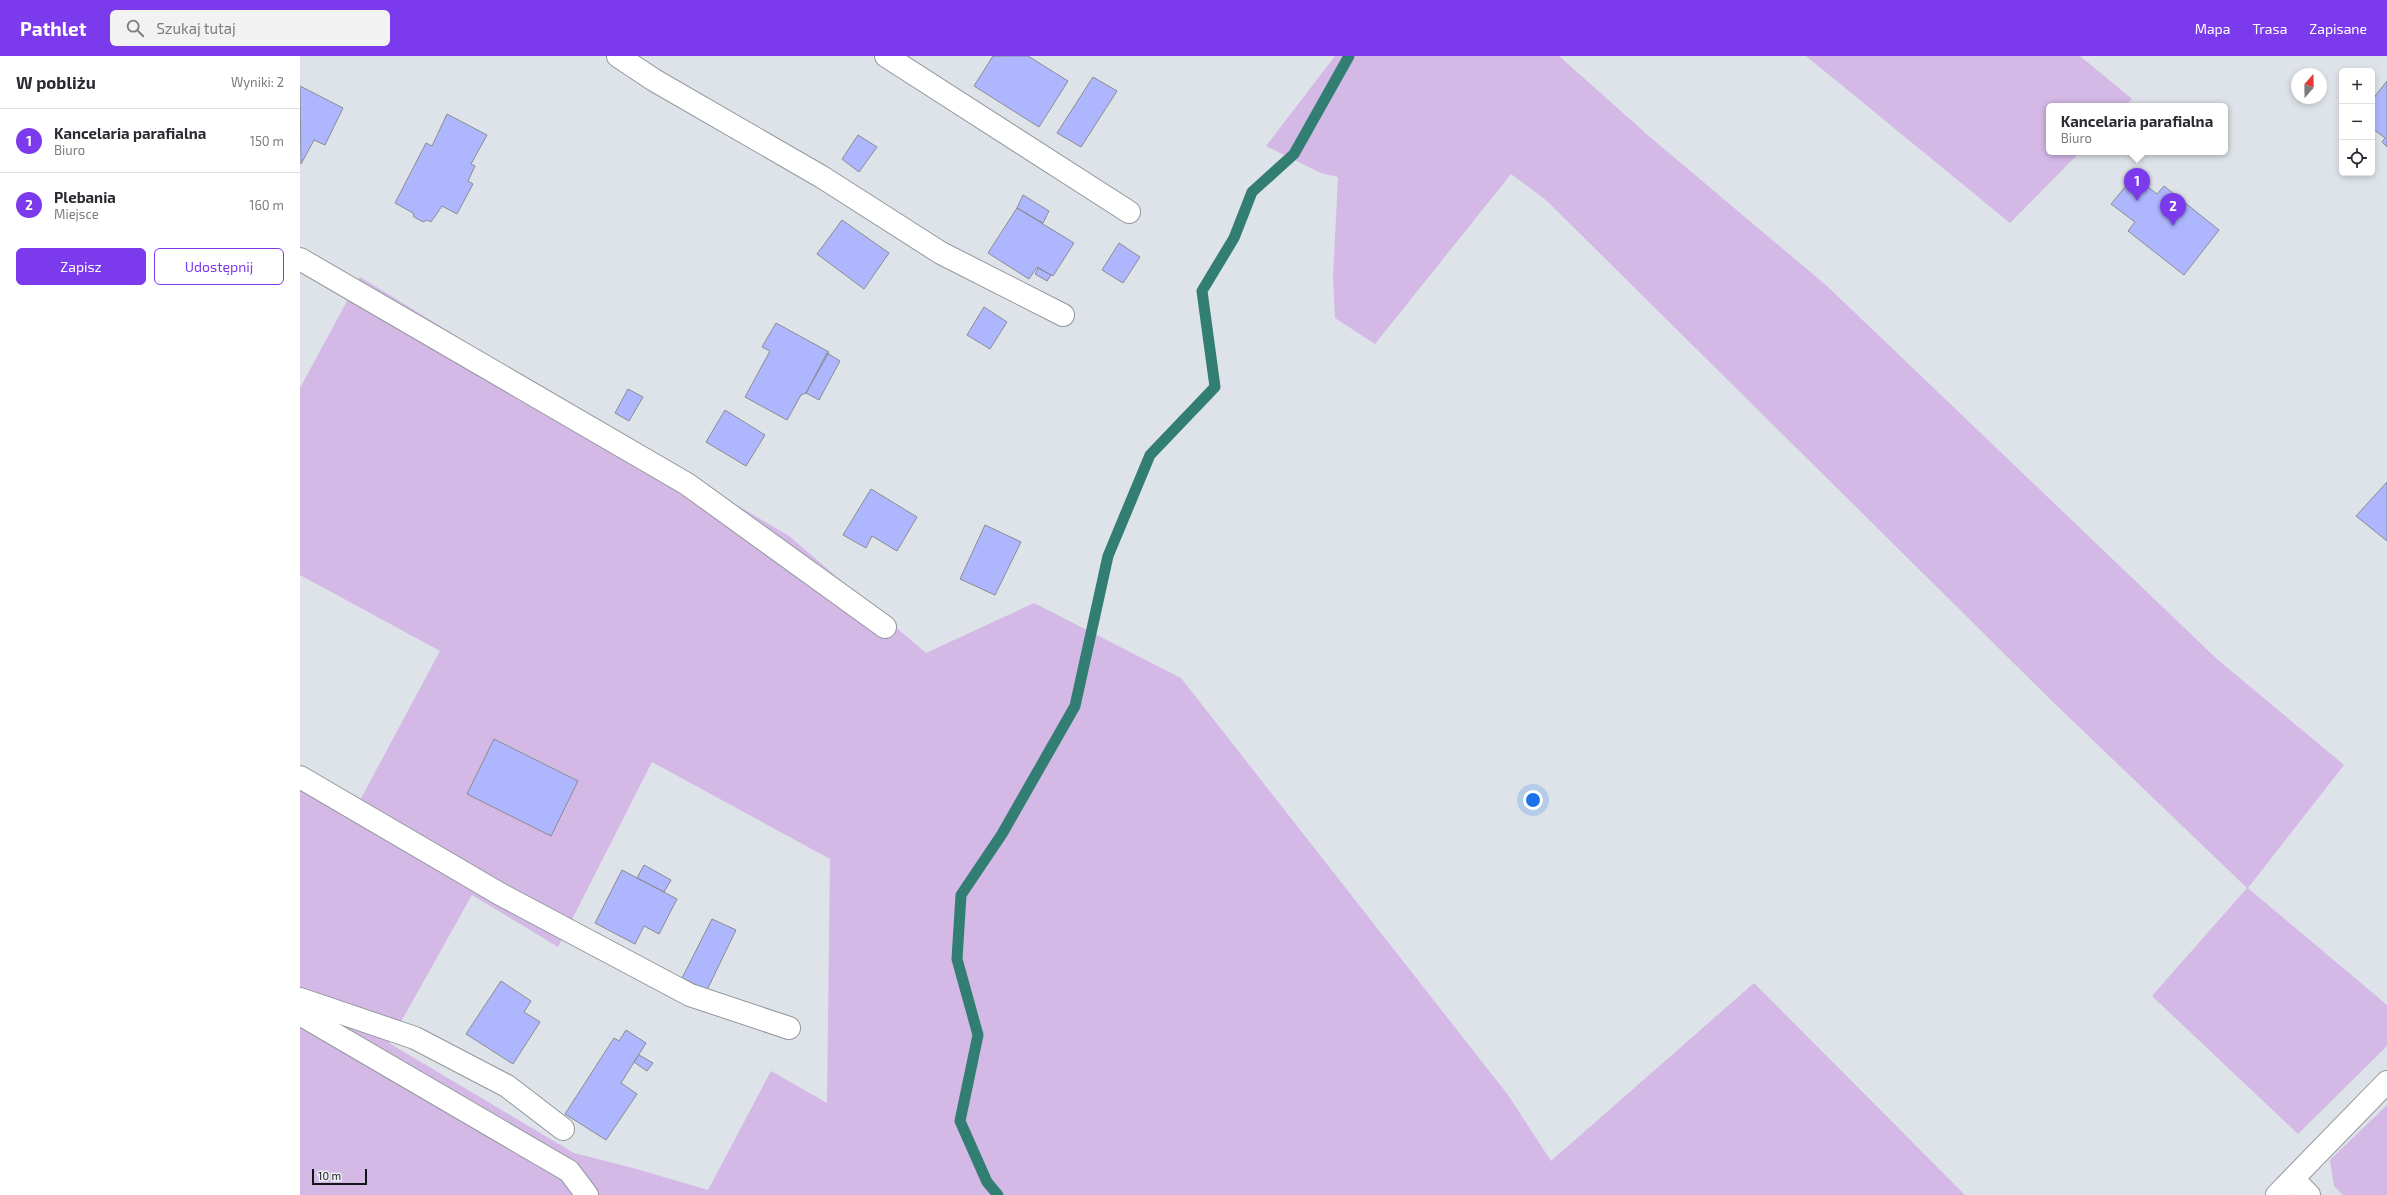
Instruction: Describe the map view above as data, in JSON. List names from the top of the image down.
{
  "scale_bar": "10 m",
  "north": "top",
  "page": {
    "header": "Pathlet",
    "search": "Szukaj tutaj",
    "nav": ["Mapa", "Trasa", "Zapisane"],
    "heading": ["W pobliżu", "Wyniki: 2"],
    "map_buttons": ["+", "−"],
    "popup": ["Kancelaria parafialna", "Biuro"],
    "list": [
      {
        "mark": "1",
        "name": "Kancelaria parafialna",
        "note": "Biuro",
        "value": "150 m"
      },
      {
        "mark": "2",
        "name": "Plebania",
        "note": "Miejsce",
        "value": "160 m"
      }
    ],
    "pins": ["1", "2"],
    "buttons": ["Zapisz", "Udostępnij"],
    "scale": "10 m"
  }
}
